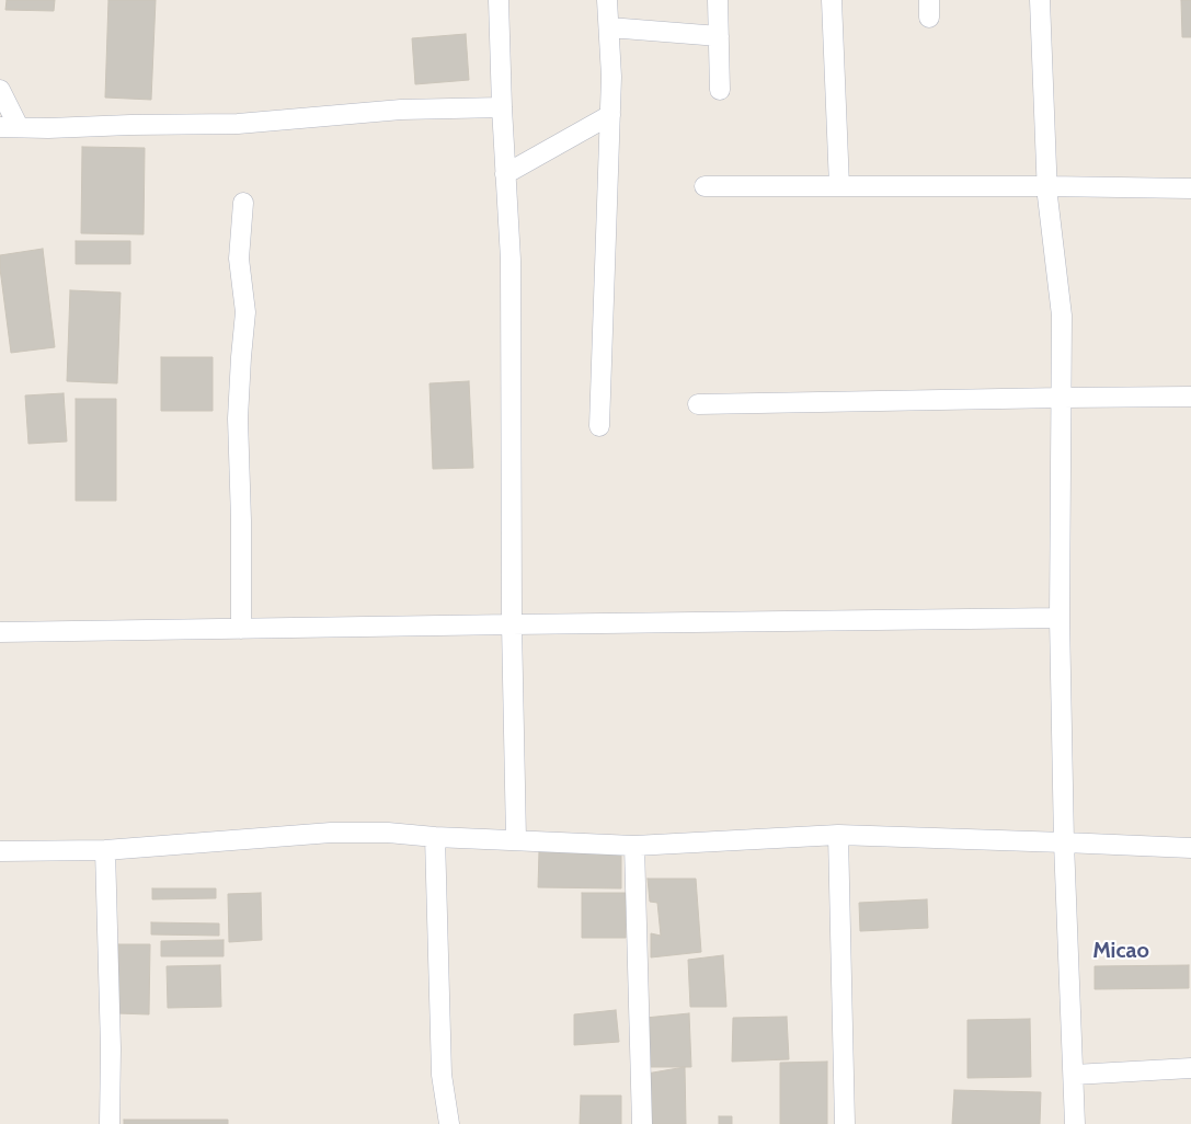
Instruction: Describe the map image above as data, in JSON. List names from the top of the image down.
{
  "districts": ["Micao"]
}
